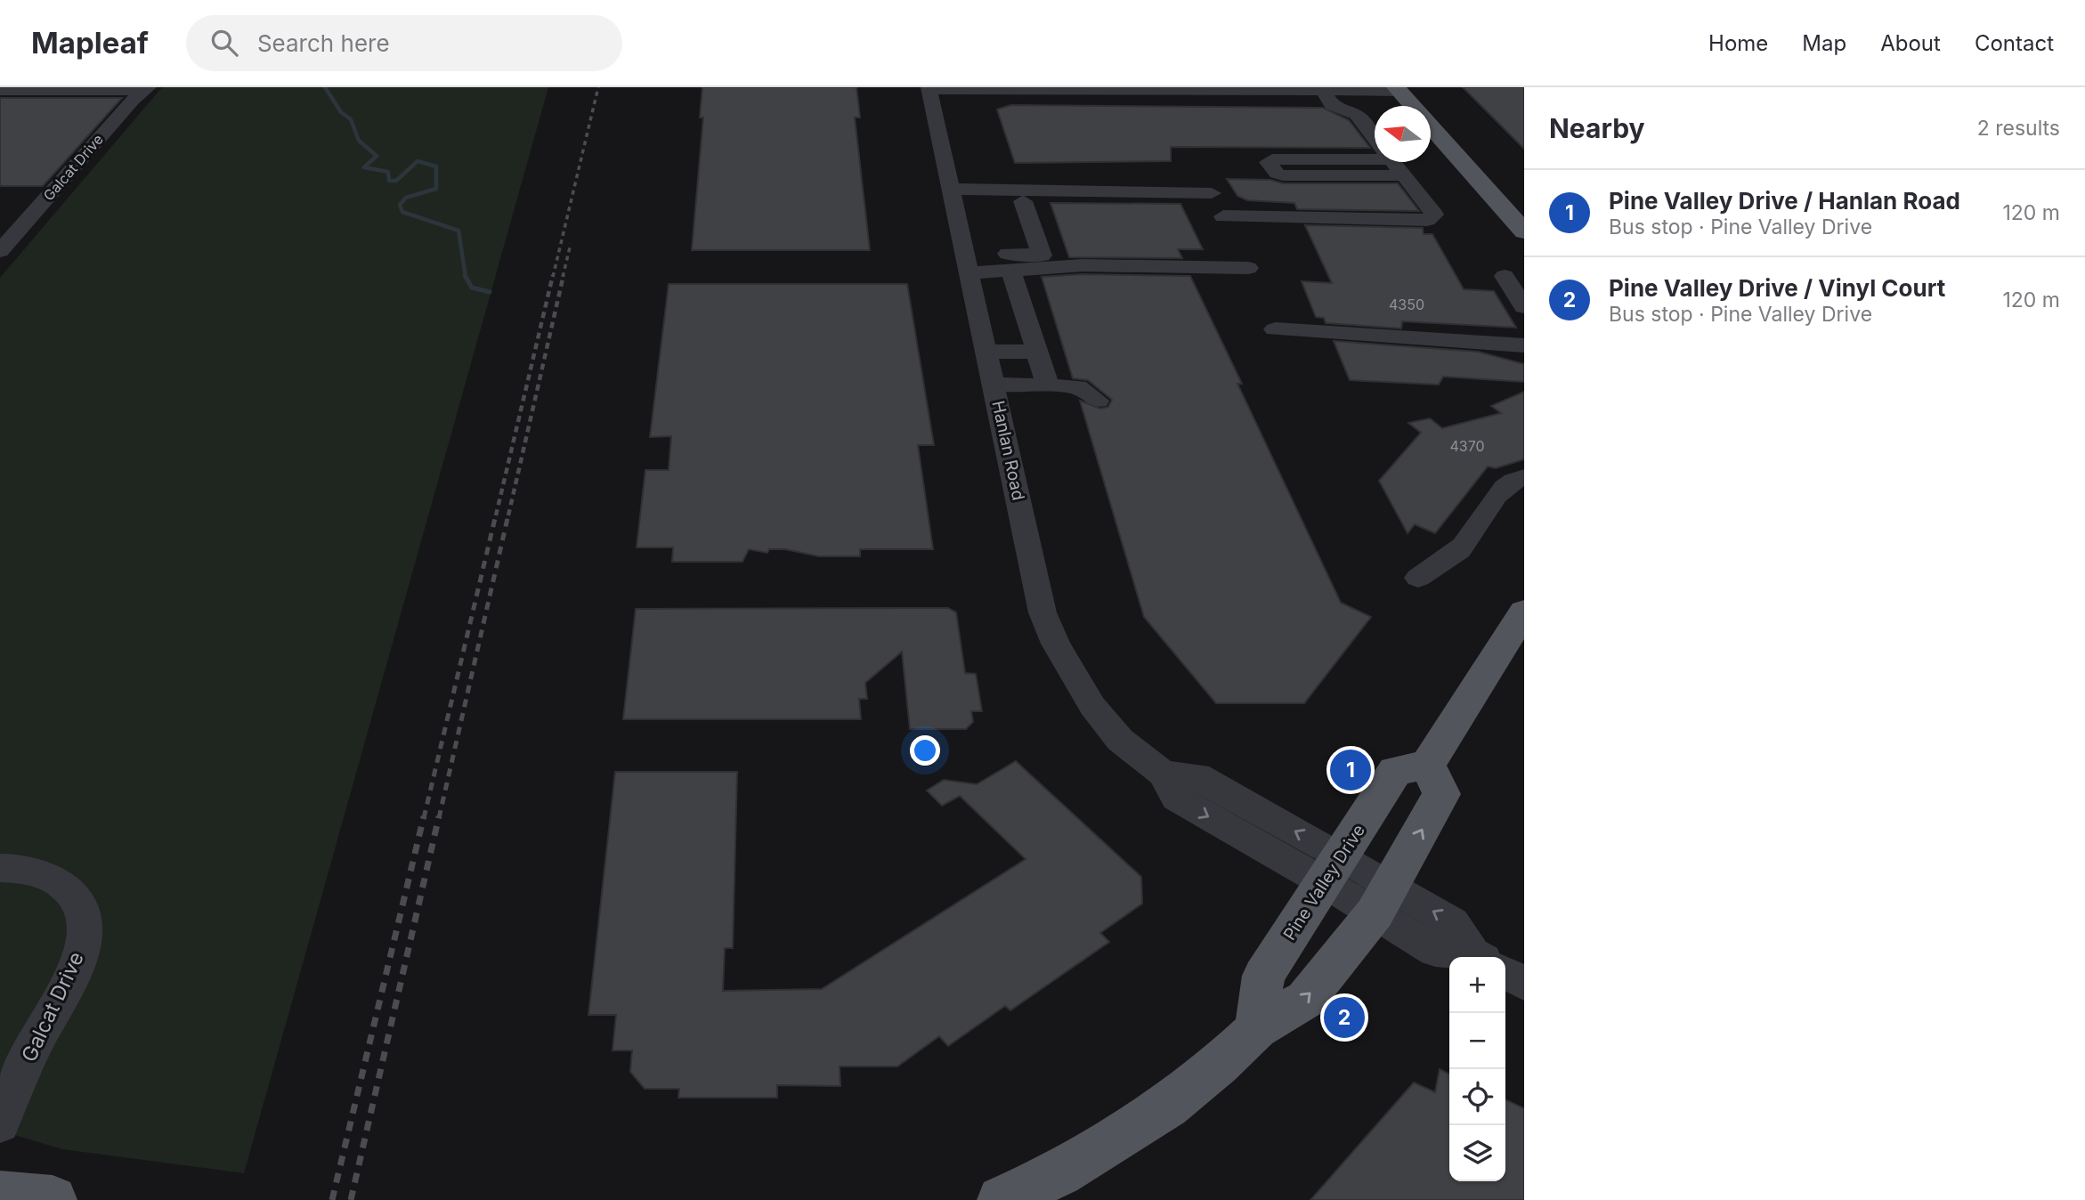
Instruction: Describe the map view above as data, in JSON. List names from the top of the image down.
{
  "streets": {
    "main road": ["Pine Valley Drive"],
    "street": ["Galcat Drive", "Hanlan Road"]
  },
  "crossings": [
    ["Hanlan Road", "Pine Valley Drive"]
  ],
  "house_numbers": ["4350", "4370"],
  "north": "left",
  "page": {
    "header": "Mapleaf",
    "search": "Search here",
    "nav": [
      "Home",
      "Map",
      "About",
      "Contact"
    ],
    "heading": ["Nearby", "2 results"],
    "list": [
      {
        "mark": "1",
        "name": "Pine Valley Drive / Hanlan Road",
        "note": "Bus stop · Pine Valley Drive",
        "value": "120 m"
      },
      {
        "mark": "2",
        "name": "Pine Valley Drive / Vinyl Court",
        "note": "Bus stop · Pine Valley Drive",
        "value": "120 m"
      }
    ],
    "pins": ["1", "2"],
    "map_buttons": ["+", "−"]
  }
}
